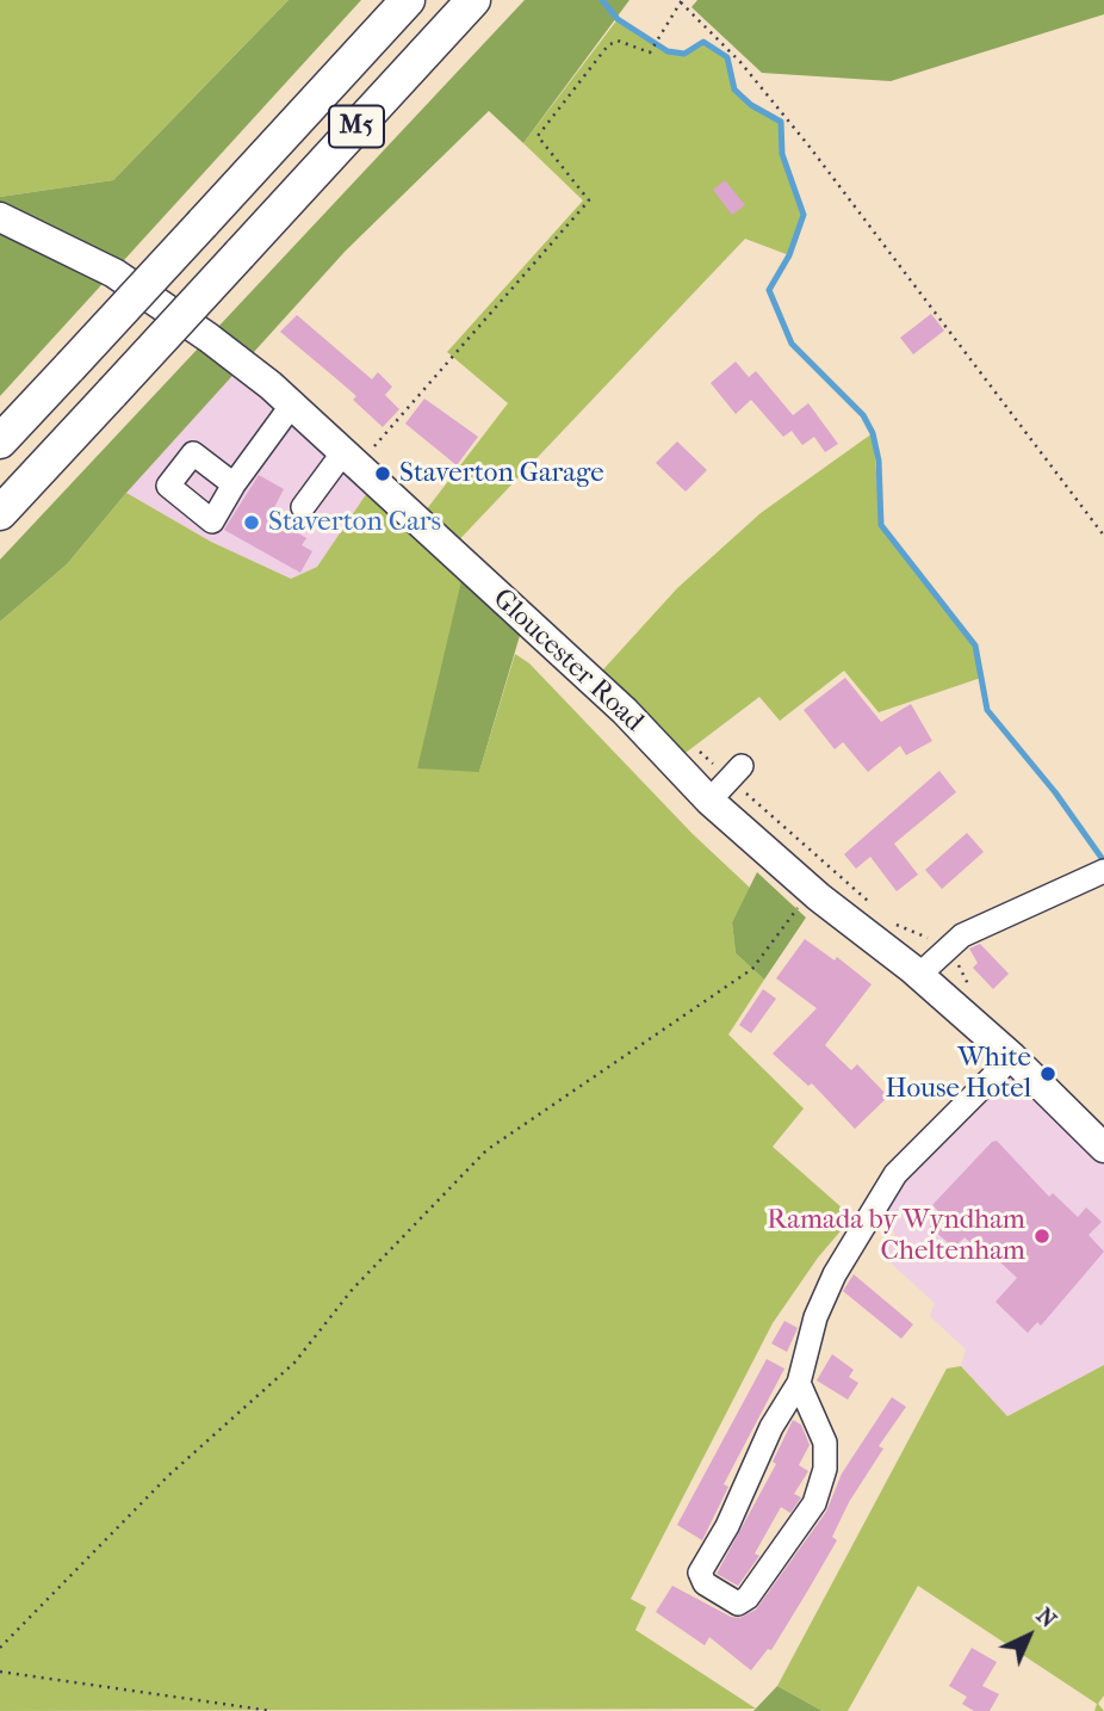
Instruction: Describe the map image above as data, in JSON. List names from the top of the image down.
{
  "streets": {
    "highway": ["M5"],
    "main road": ["Gloucester Road"]
  },
  "places": [
    "Staverton Garage",
    "Staverton Cars",
    "White House Hotel",
    "Ramada by Wyndham Cheltenham"
  ],
  "north": "top right"
}
